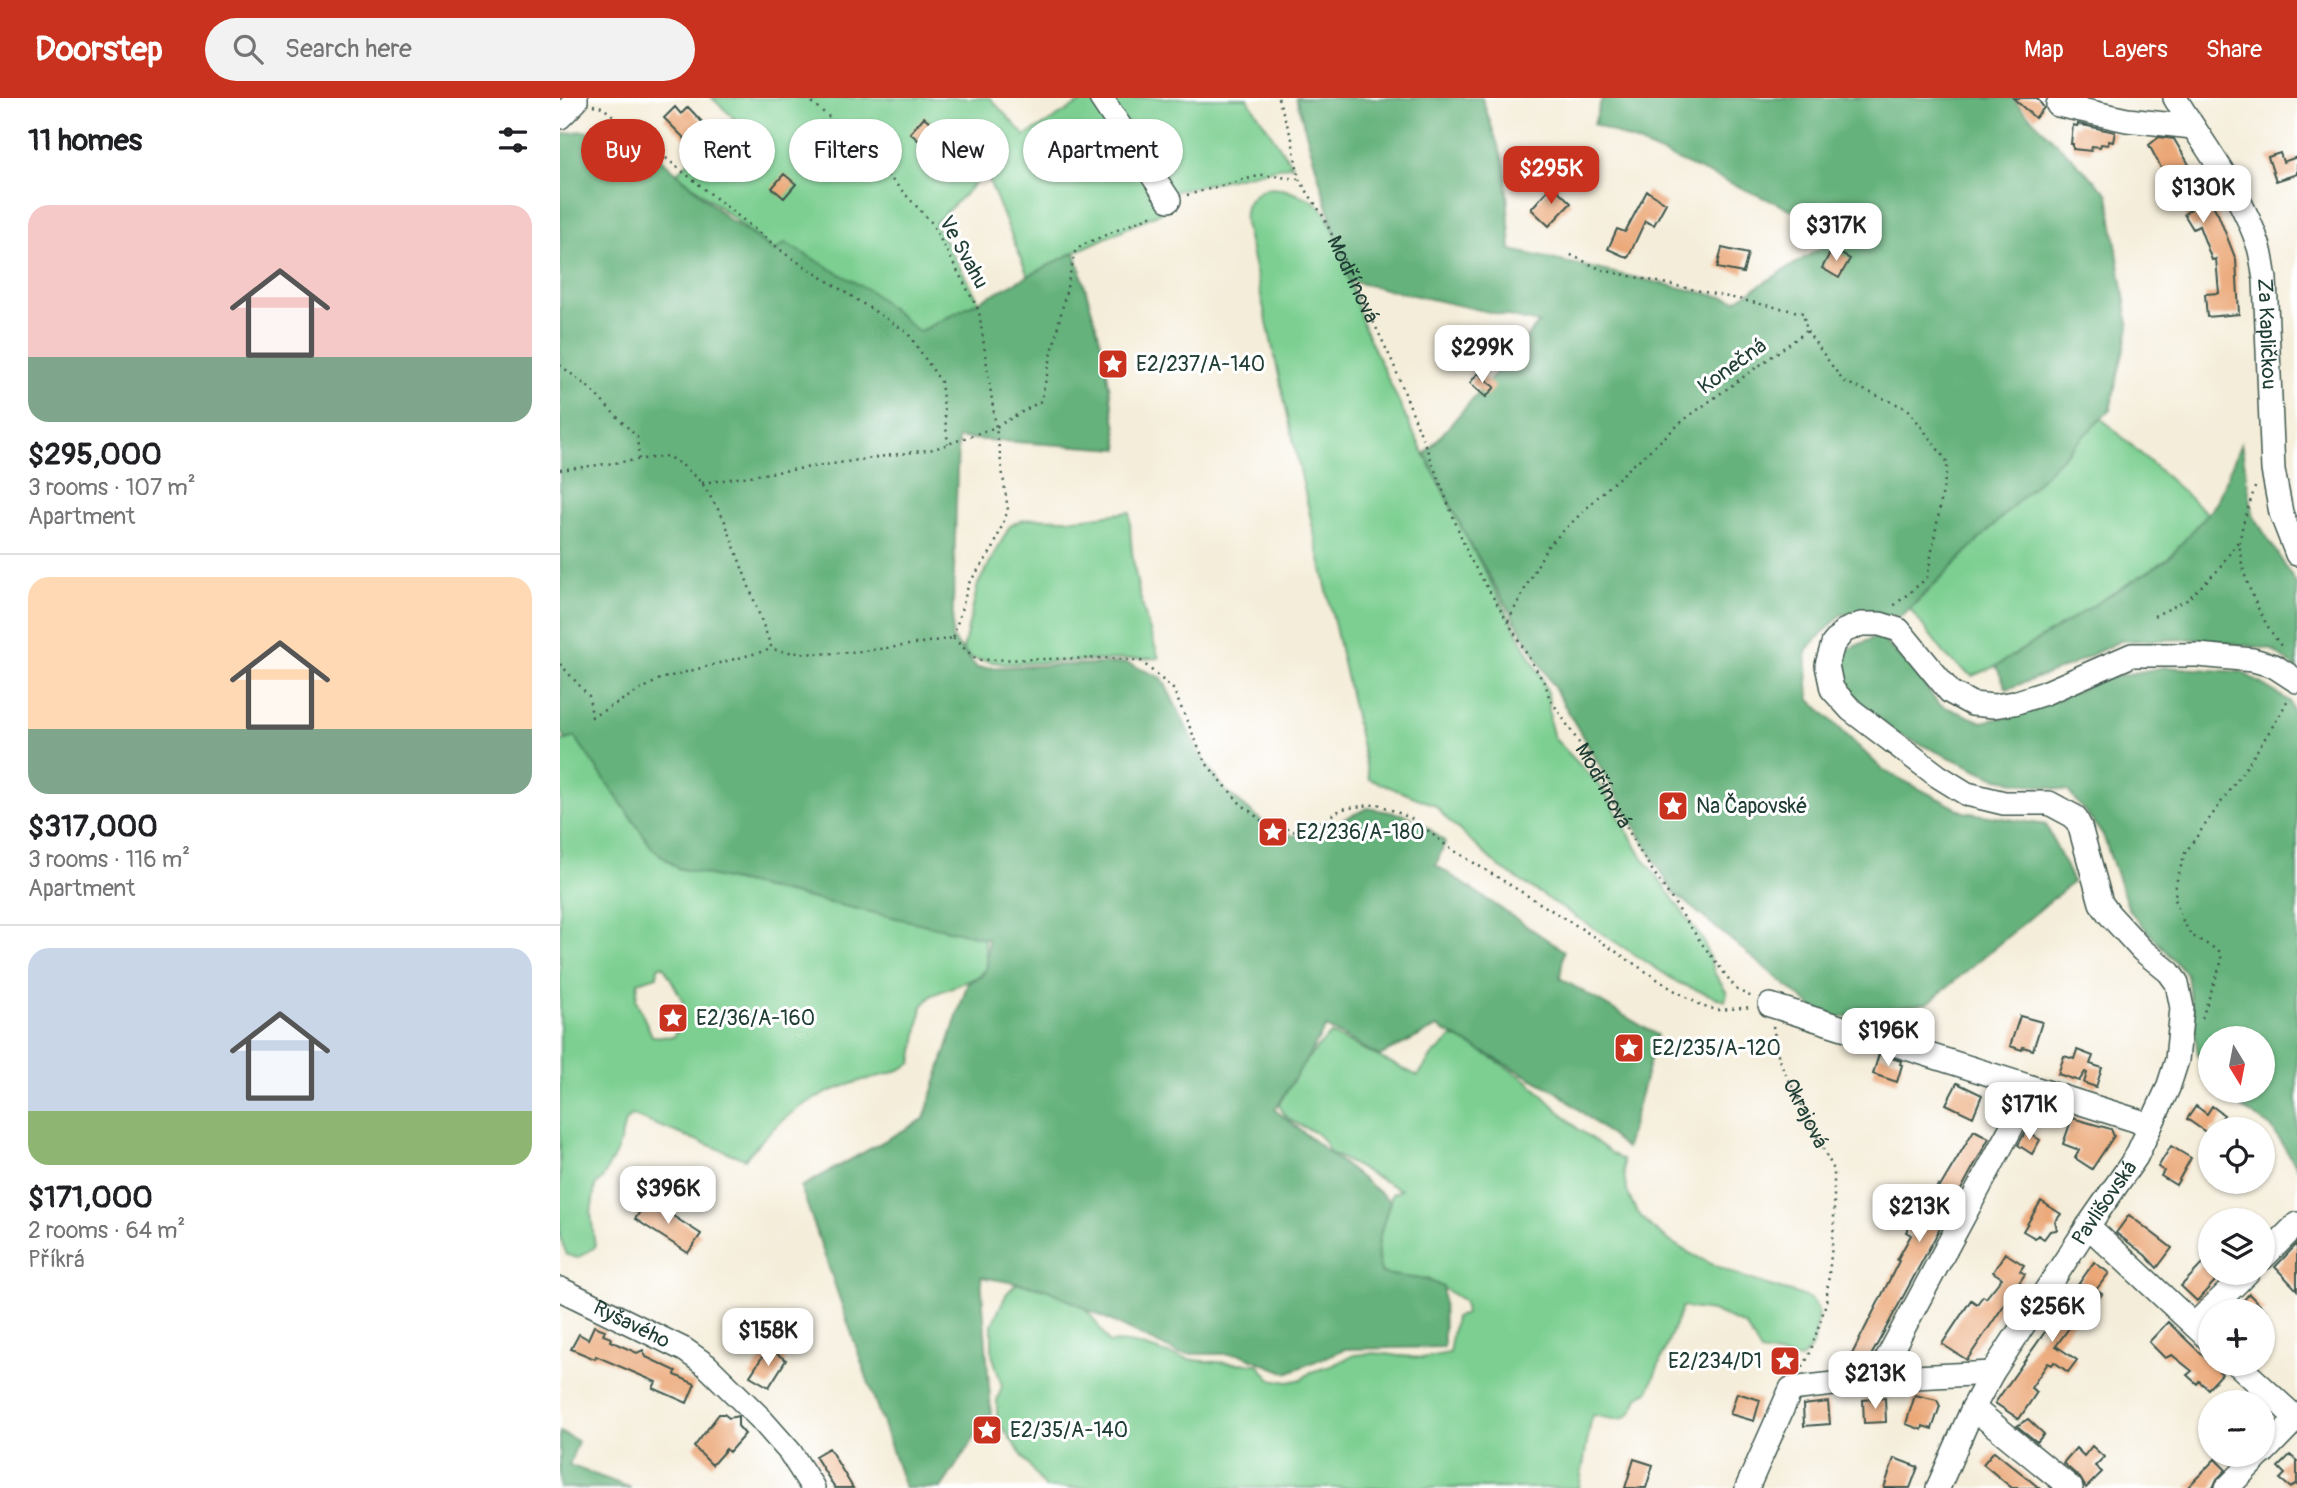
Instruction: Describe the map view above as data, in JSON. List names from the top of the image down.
{
  "streets": {
    "street": ["Za Kapličkou", "Pavlišovská", "Ryšavého"],
    "path": [
      "Ve Svahu",
      "Modřínová",
      "Konečná",
      "Okrajová"
    ]
  },
  "crossings": [
    ["Modřínová", "Konečná"],
    ["Modřínová", "Okrajová"]
  ],
  "places": {
    "place": [
      "E2/237/A-140",
      "Na Čapovské",
      "E2/236/A-180",
      "E2/36/A-160",
      "E2/235/A-120",
      "E2/234/D1",
      "E2/35/A-140"
    ]
  },
  "north": "bottom",
  "page": {
    "header": "Doorstep",
    "search": "Search here",
    "nav": ["Map", "Layers", "Share"],
    "heading": "11 homes",
    "chip": [
      "Buy",
      "Rent",
      "Filters",
      "New",
      "Apartment"
    ],
    "price": [
      "$295K",
      "$130K",
      "$317K",
      "$299K",
      "$196K",
      "$171K",
      "$396K",
      "$213K",
      "$256K",
      "$158K",
      "$213K"
    ],
    "list": [
      {
        "name": "$295,000",
        "note": "3 rooms · 107 m² · Apartment"
      },
      {
        "name": "$317,000",
        "note": "3 rooms · 116 m² · Apartment"
      },
      {
        "name": "$171,000",
        "note": "2 rooms · 64 m² · Příkrá"
      }
    ],
    "map_buttons": ["+", "−"]
  }
}
